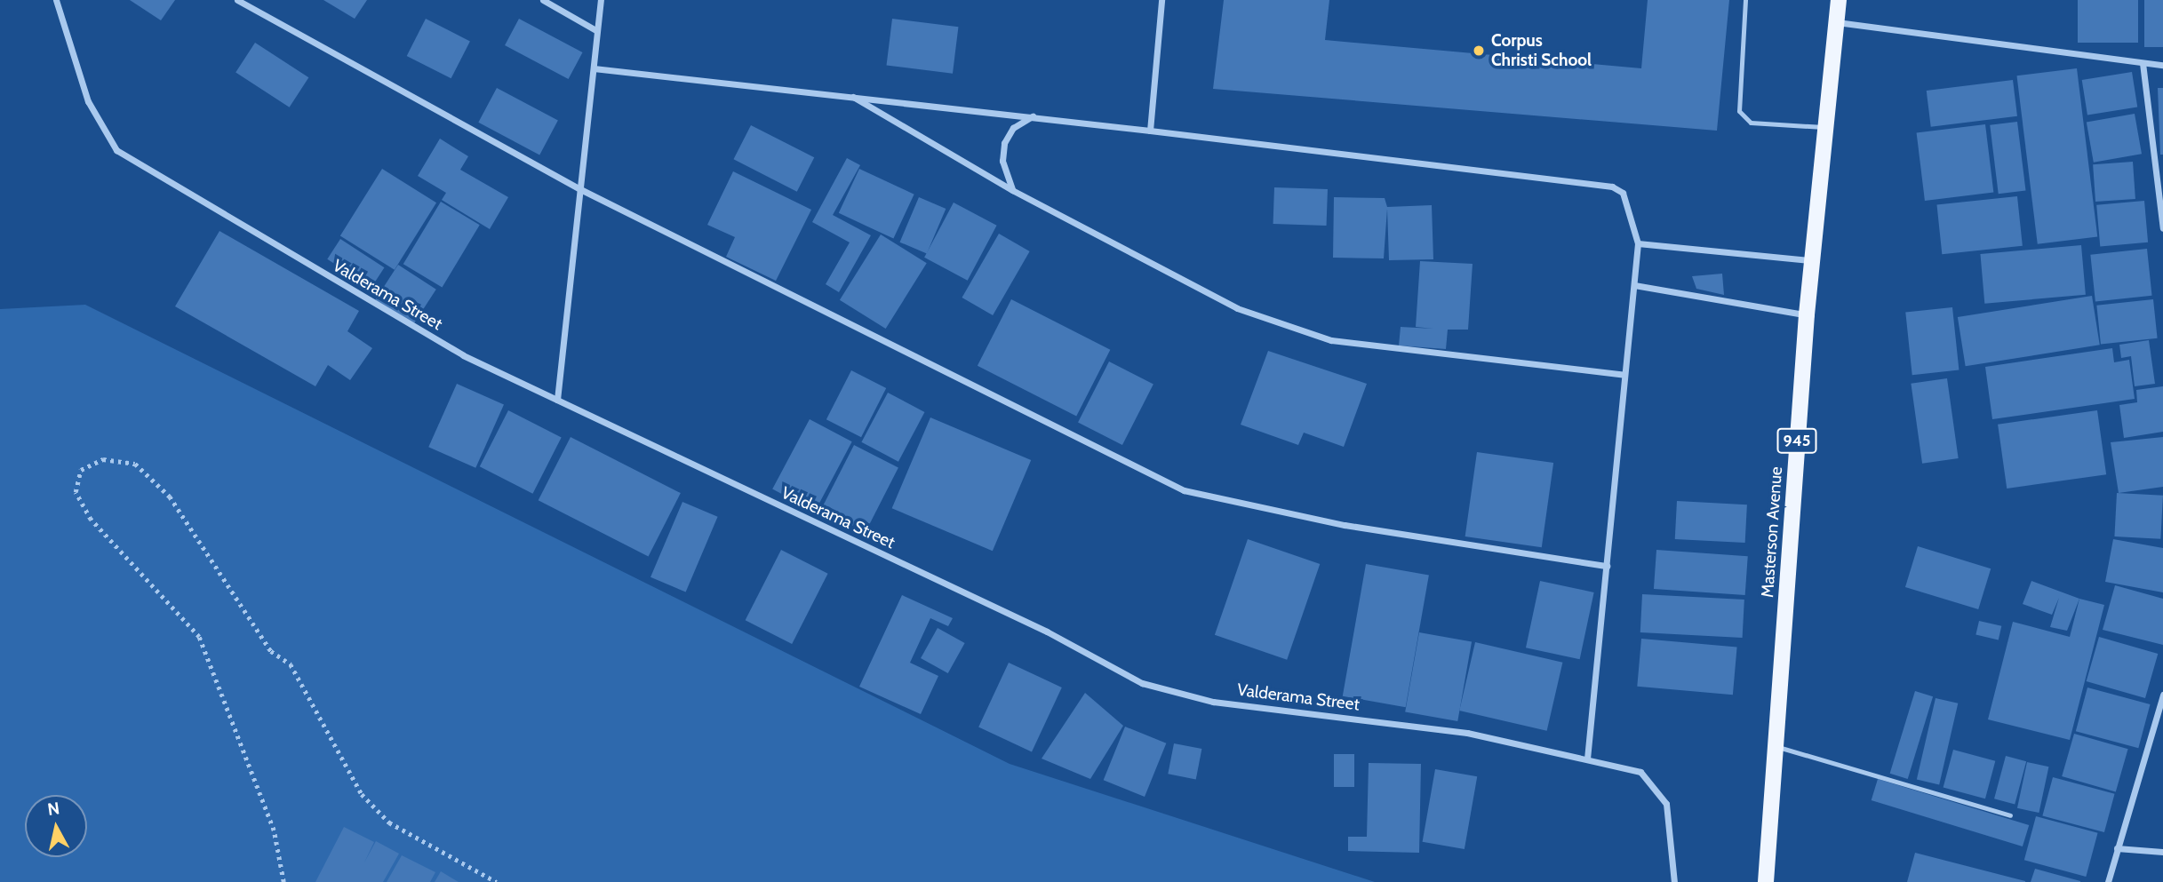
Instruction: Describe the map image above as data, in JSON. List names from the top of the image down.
{
  "streets": {
    "main road": ["945", "Masterson Avenue"],
    "street": ["Valderama Street"]
  },
  "places": ["Corpus Christi School"],
  "north": "top"
}
